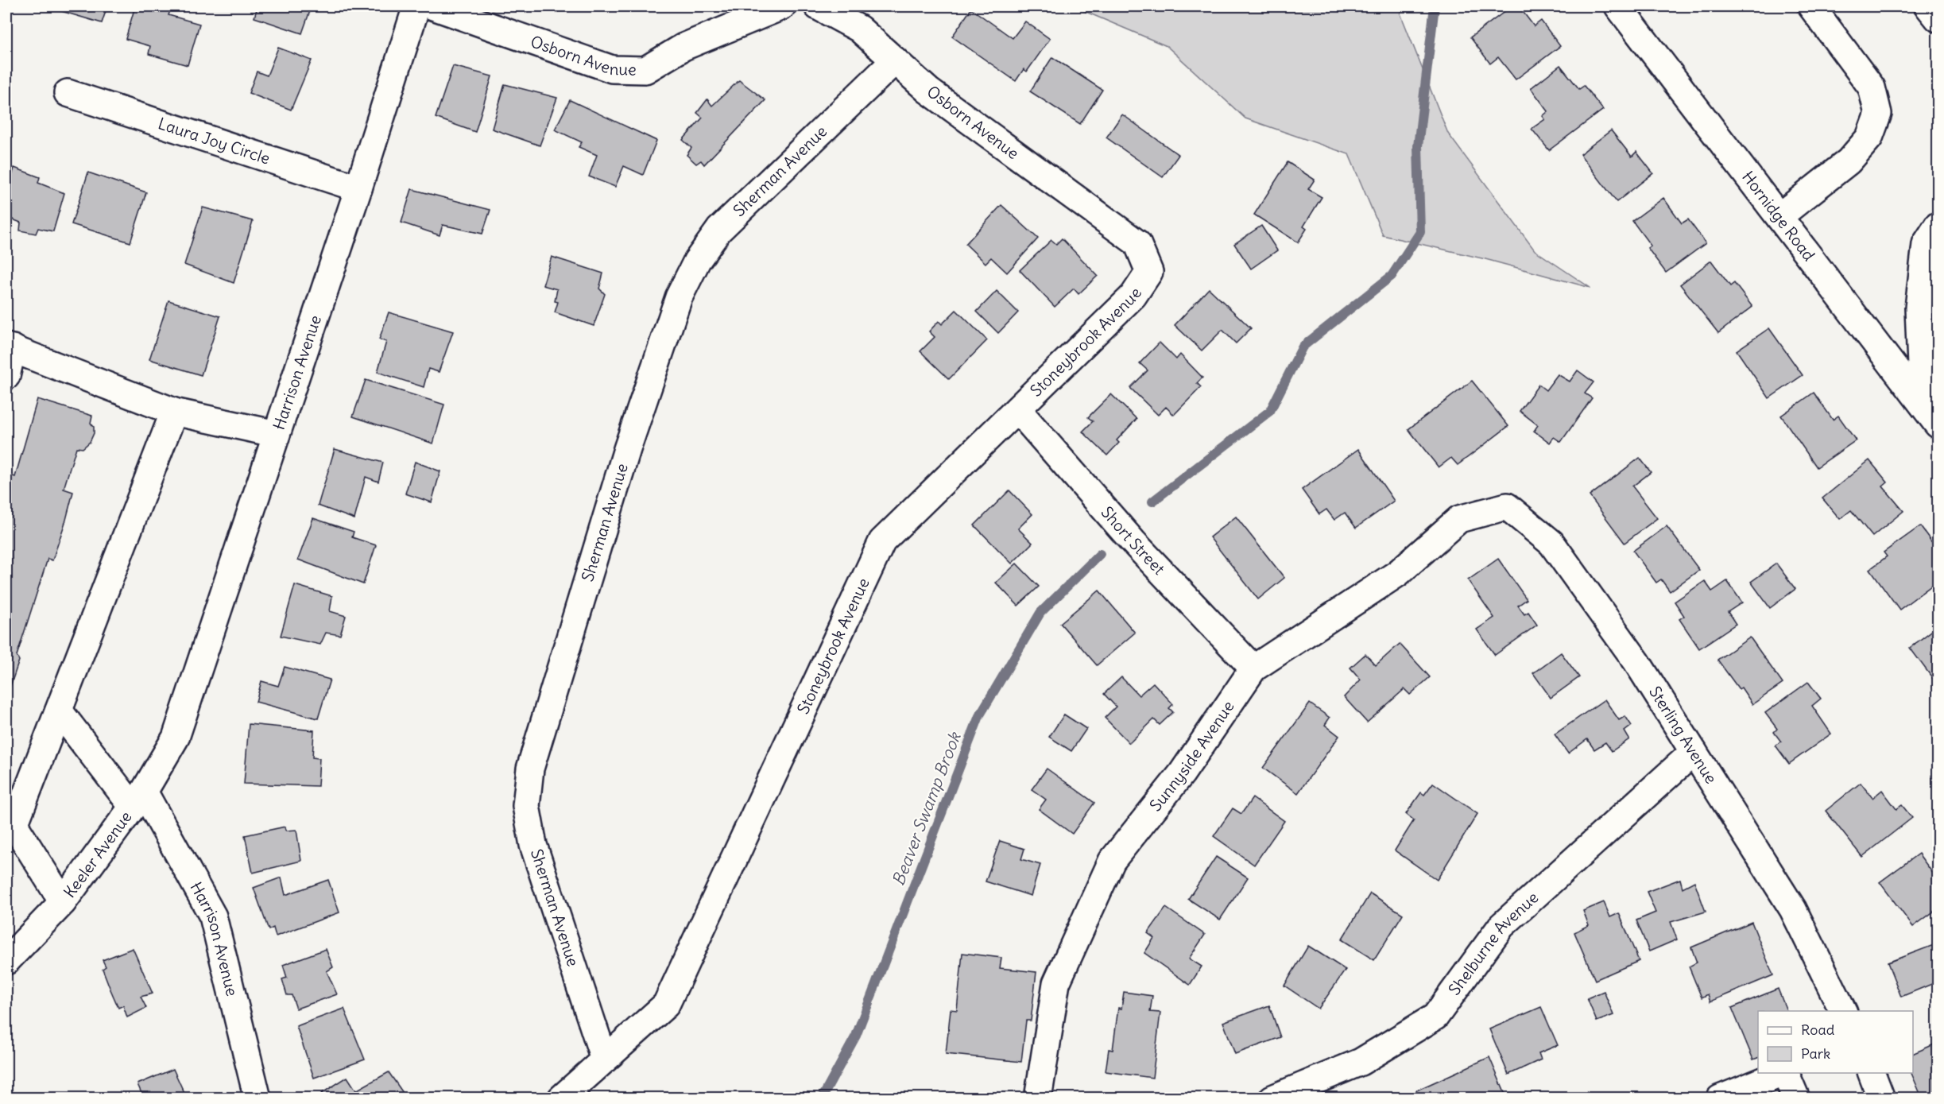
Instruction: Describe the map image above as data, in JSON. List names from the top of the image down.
{
  "streets": {
    "street": [
      "Osborn Avenue",
      "Laura Joy Circle",
      "Sherman Avenue",
      "Hornidge Road",
      "Stoneybrook Avenue",
      "Harrison Avenue",
      "Short Street",
      "Sterling Avenue",
      "Sunnyside Avenue",
      "Keeler Avenue",
      "Shelburne Avenue"
    ]
  },
  "crossings": [
    ["Osborn Avenue", "Sherman Avenue"],
    ["Osborn Avenue", "Stoneybrook Avenue"],
    ["Laura Joy Circle", "Harrison Avenue"],
    ["Sherman Avenue", "Stoneybrook Avenue"],
    ["Stoneybrook Avenue", "Short Street"],
    ["Harrison Avenue", "Keeler Avenue"],
    ["Short Street", "Sunnyside Avenue"],
    ["Sterling Avenue", "Sunnyside Avenue"],
    ["Sterling Avenue", "Shelburne Avenue"]
  ],
  "water": ["Beaver Swamp Brook"],
  "legend": ["Road", "Park"]
}
